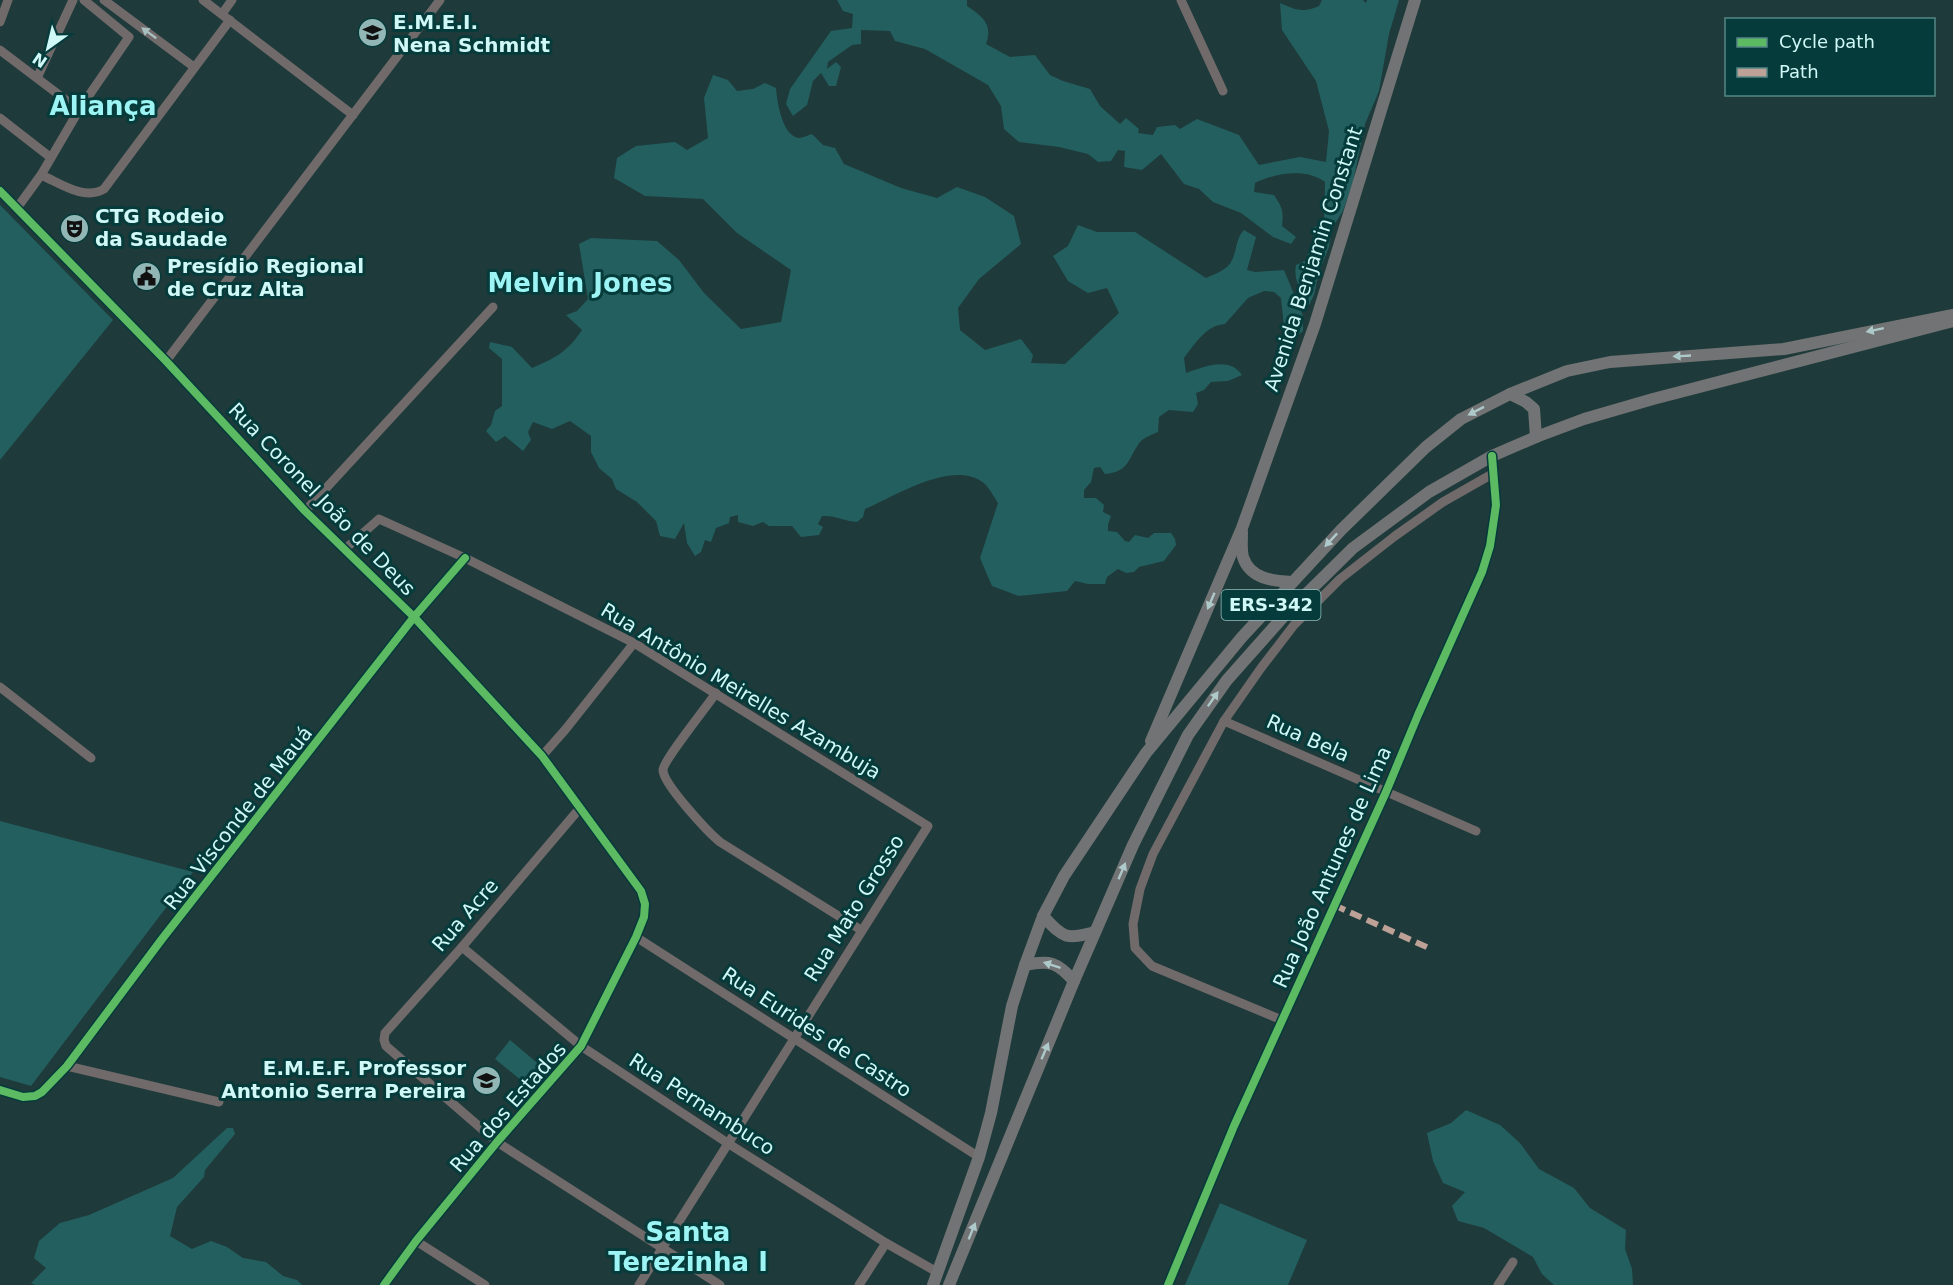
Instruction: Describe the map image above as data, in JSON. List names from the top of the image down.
{
  "streets": {
    "main road": ["Avenida Benjamin Constant", "ERS-342"],
    "street": [
      "Rua Coronel João de Deus",
      "Rua Antônio Meirelles Azambuja",
      "Rua Bela",
      "Rua Visconde de Mauá",
      "Rua João Antunes de Lima",
      "Rua Mato Grosso",
      "Rua Acre",
      "Rua Eurides de Castro",
      "Rua Pernambuco",
      "Rua dos Estados"
    ]
  },
  "crossings": [
    ["Avenida Benjamin Constant", "ERS-342"],
    ["Rua Coronel João de Deus", "Rua Antônio Meirelles Azambuja"],
    ["Rua Coronel João de Deus", "Rua Visconde de Mauá"],
    ["Rua Coronel João de Deus", "Rua Acre"],
    ["Rua Coronel João de Deus", "Rua Eurides de Castro"],
    ["Rua Coronel João de Deus", "Rua dos Estados"],
    ["ERS-342", "Rua João Antunes de Lima"],
    ["ERS-342", "Rua Eurides de Castro"],
    ["ERS-342", "Rua Pernambuco"],
    ["Rua Antônio Meirelles Azambuja", "Rua Visconde de Mauá"],
    ["Rua Antônio Meirelles Azambuja", "Rua Mato Grosso"],
    ["Rua Bela", "Rua João Antunes de Lima"],
    ["Rua Mato Grosso", "Rua Eurides de Castro"],
    ["Rua Mato Grosso", "Rua Pernambuco"],
    ["Rua Acre", "Rua Pernambuco"],
    ["Rua Acre", "Rua dos Estados"],
    ["Rua Eurides de Castro", "Rua dos Estados"],
    ["Rua Pernambuco", "Rua dos Estados"]
  ],
  "districts": ["Aliança", "Melvin Jones", "Santa Terezinha I"],
  "places": {
    "school or university": ["E.M.E.I. Nena Schmidt", "E.M.E.F. Professor Antonio Serra Pereira"],
    "theatre": ["CTG Rodeio da Saudade"],
    "public building": ["Presídio Regional de Cruz Alta"]
  },
  "legend": ["Cycle path", "Path"],
  "north": "bottom left"
}
